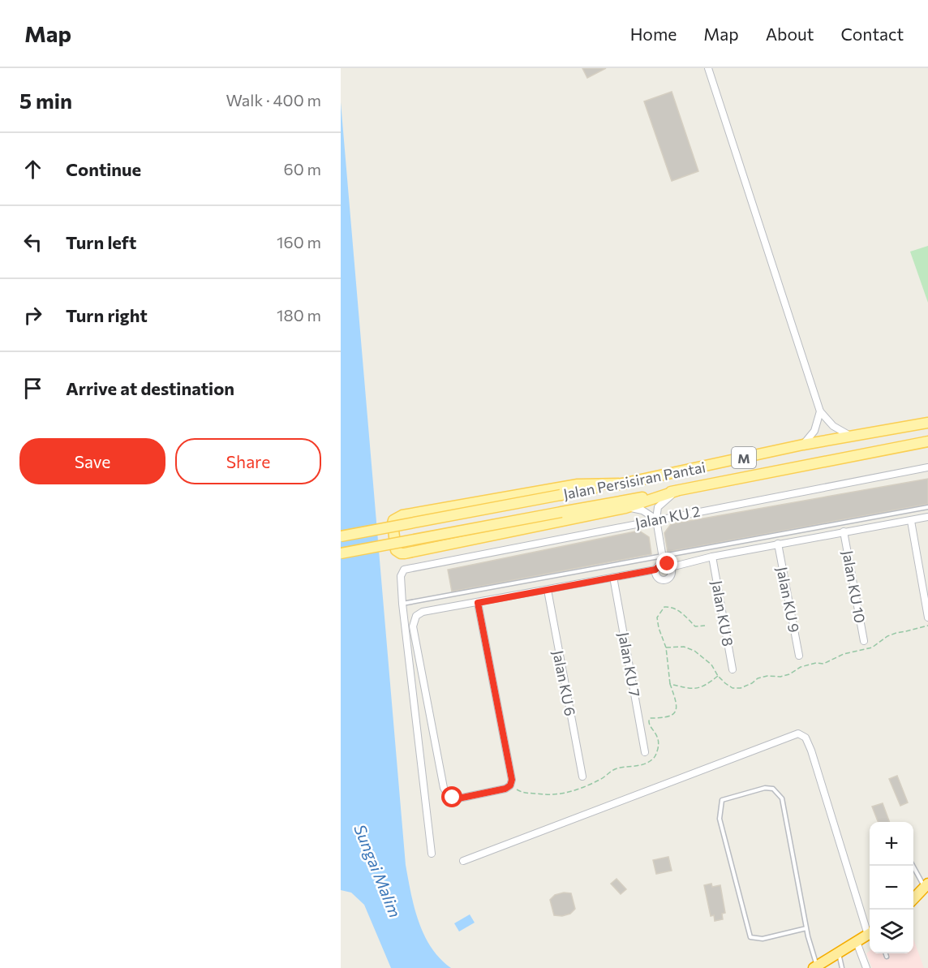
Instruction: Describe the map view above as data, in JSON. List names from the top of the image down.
{
  "streets": {
    "main road": ["M", "Jalan Persisiran Pantai"],
    "street": [
      "Jalan KU 2",
      "Jalan KU 10",
      "Jalan KU 9",
      "Jalan KU 8",
      "Jalan KU 7",
      "Jalan KU 6"
    ]
  },
  "water": ["Sungai Malim"],
  "page": {
    "header": "Map",
    "nav": [
      "Home",
      "Map",
      "About",
      "Contact"
    ],
    "heading": ["5 min", "Walk · 400 m"],
    "list": [
      ["Continue", "60 m"],
      ["Turn left", "160 m"],
      ["Turn right", "180 m"],
      "Arrive at destination"
    ],
    "buttons": ["Save", "Share"],
    "map_buttons": ["+", "−"]
  }
}
